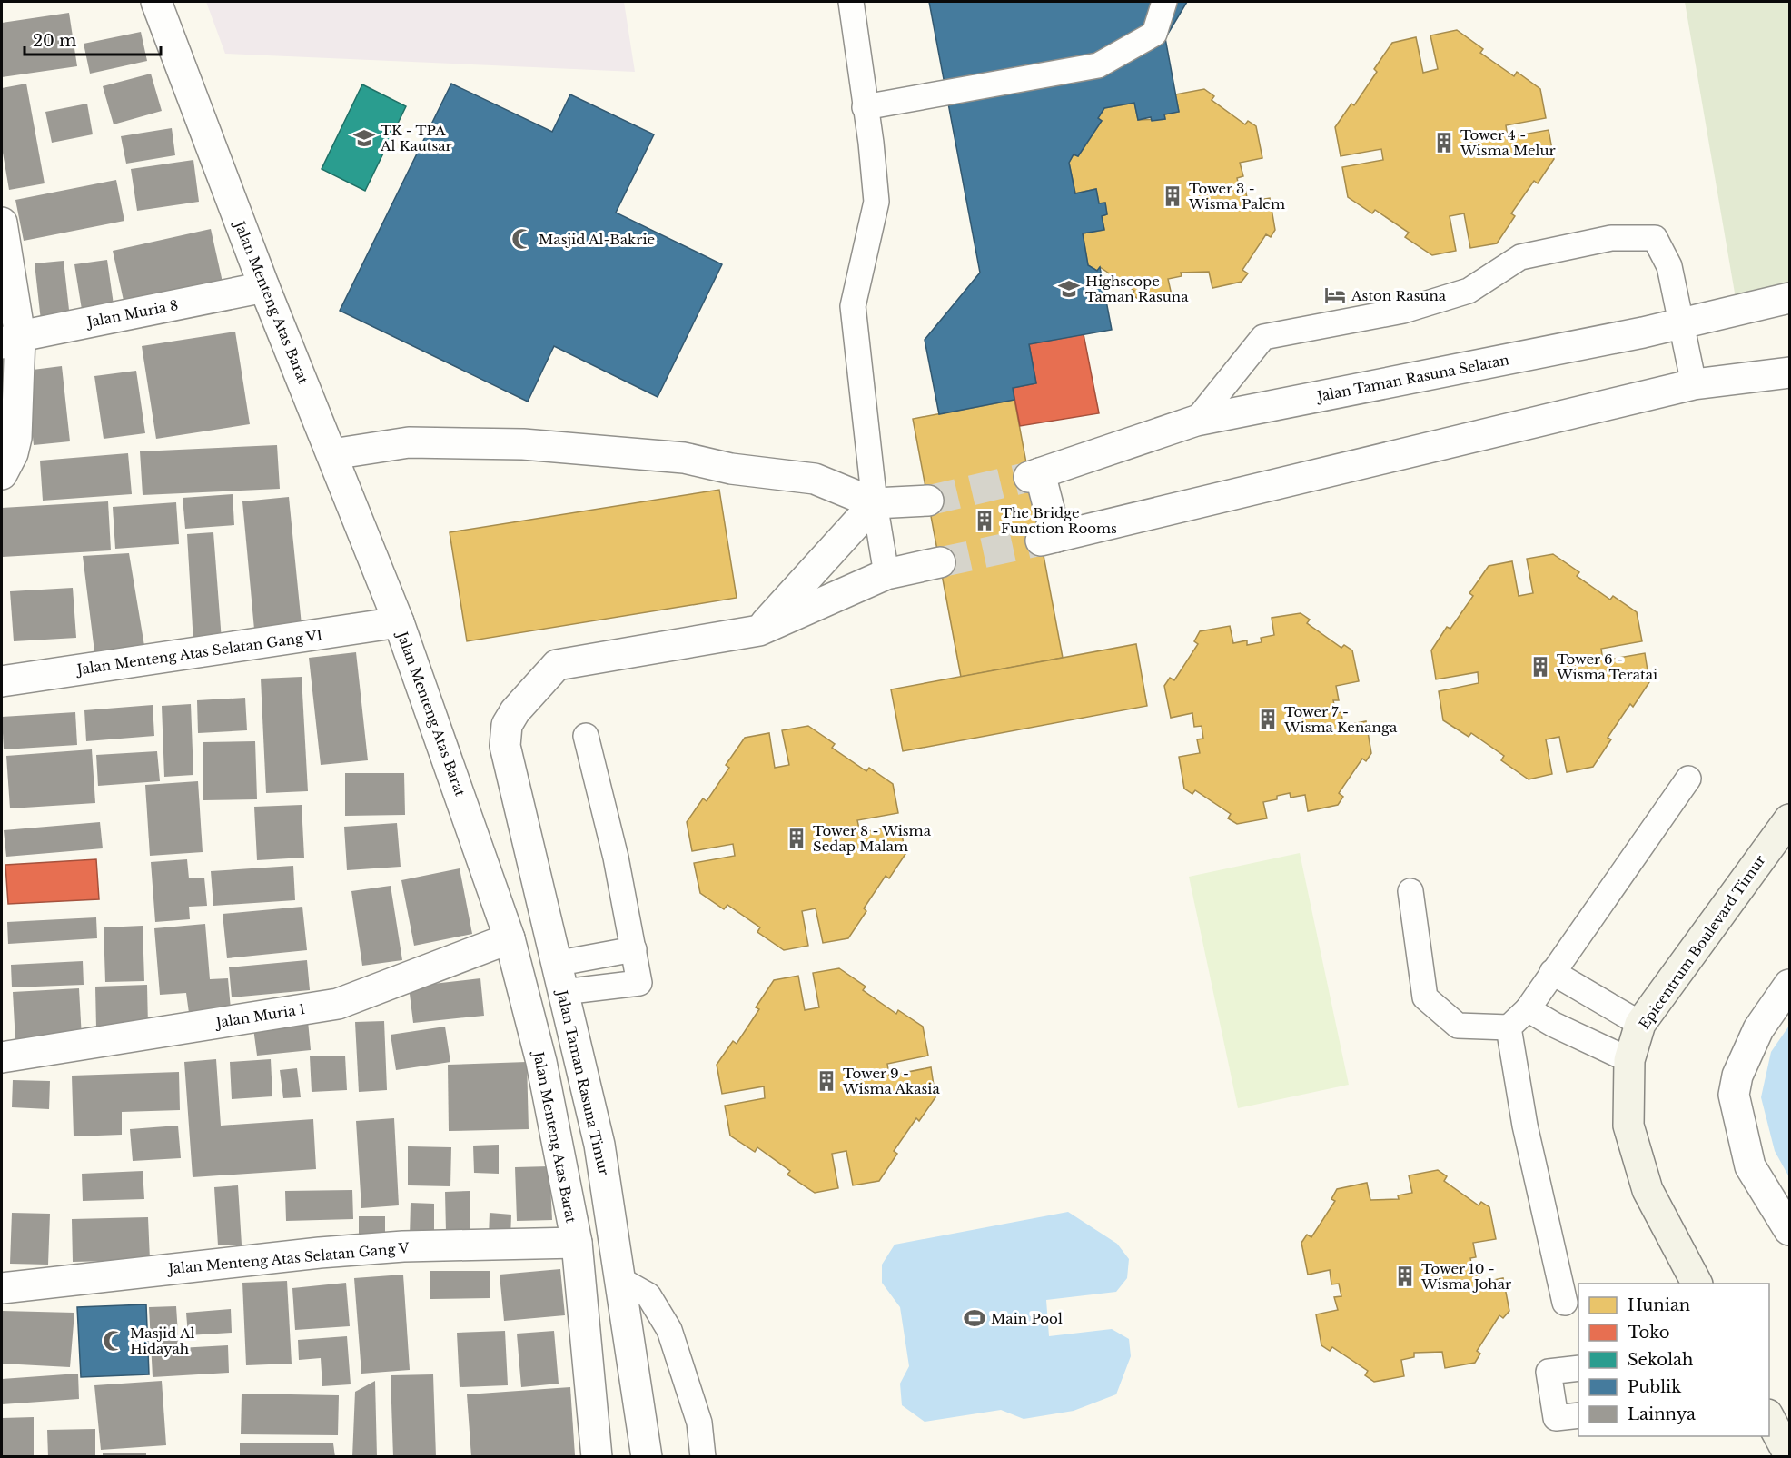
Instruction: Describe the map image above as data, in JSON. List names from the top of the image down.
{
  "streets": {
    "main road": ["Epicentrum Boulevard Timur"],
    "street": [
      "Jalan Menteng Atas Barat",
      "Jalan Muria 8",
      "Jalan Taman Rasuna Selatan",
      "Jalan Menteng Atas Selatan Gang VI",
      "Jalan Muria 1",
      "Jalan Taman Rasuna Timur",
      "Jalan Menteng Atas Selatan Gang V"
    ]
  },
  "crossings": [
    ["Jalan Menteng Atas Barat", "Jalan Muria 8"],
    ["Jalan Menteng Atas Barat", "Jalan Menteng Atas Selatan Gang VI"],
    ["Jalan Menteng Atas Barat", "Jalan Muria 1"],
    ["Jalan Menteng Atas Barat", "Jalan Menteng Atas Selatan Gang V"]
  ],
  "places": {
    "school or university": ["TK - TPA Al Kautsar", "Highscope Taman Rasuna"],
    "building": [
      "Tower 4 - Wisma Melur",
      "Tower 3 - Wisma Palem",
      "The Bridge Function Rooms",
      "Tower 6 - Wisma Teratai",
      "Tower 7 - Wisma Kenanga",
      "Tower 8 - Wisma Sedap Malam",
      "Tower 9 - Wisma Akasia",
      "Tower 10 - Wisma Johar"
    ],
    "mosque": ["Masjid Al-Bakrie", "Masjid Al Hidayah"],
    "hotel": ["Aston Rasuna"],
    "sports": ["Main Pool"]
  },
  "legend": [
    "Hunian",
    "Toko",
    "Sekolah",
    "Publik",
    "Lainnya"
  ],
  "scale_bar": "20 m"
}
